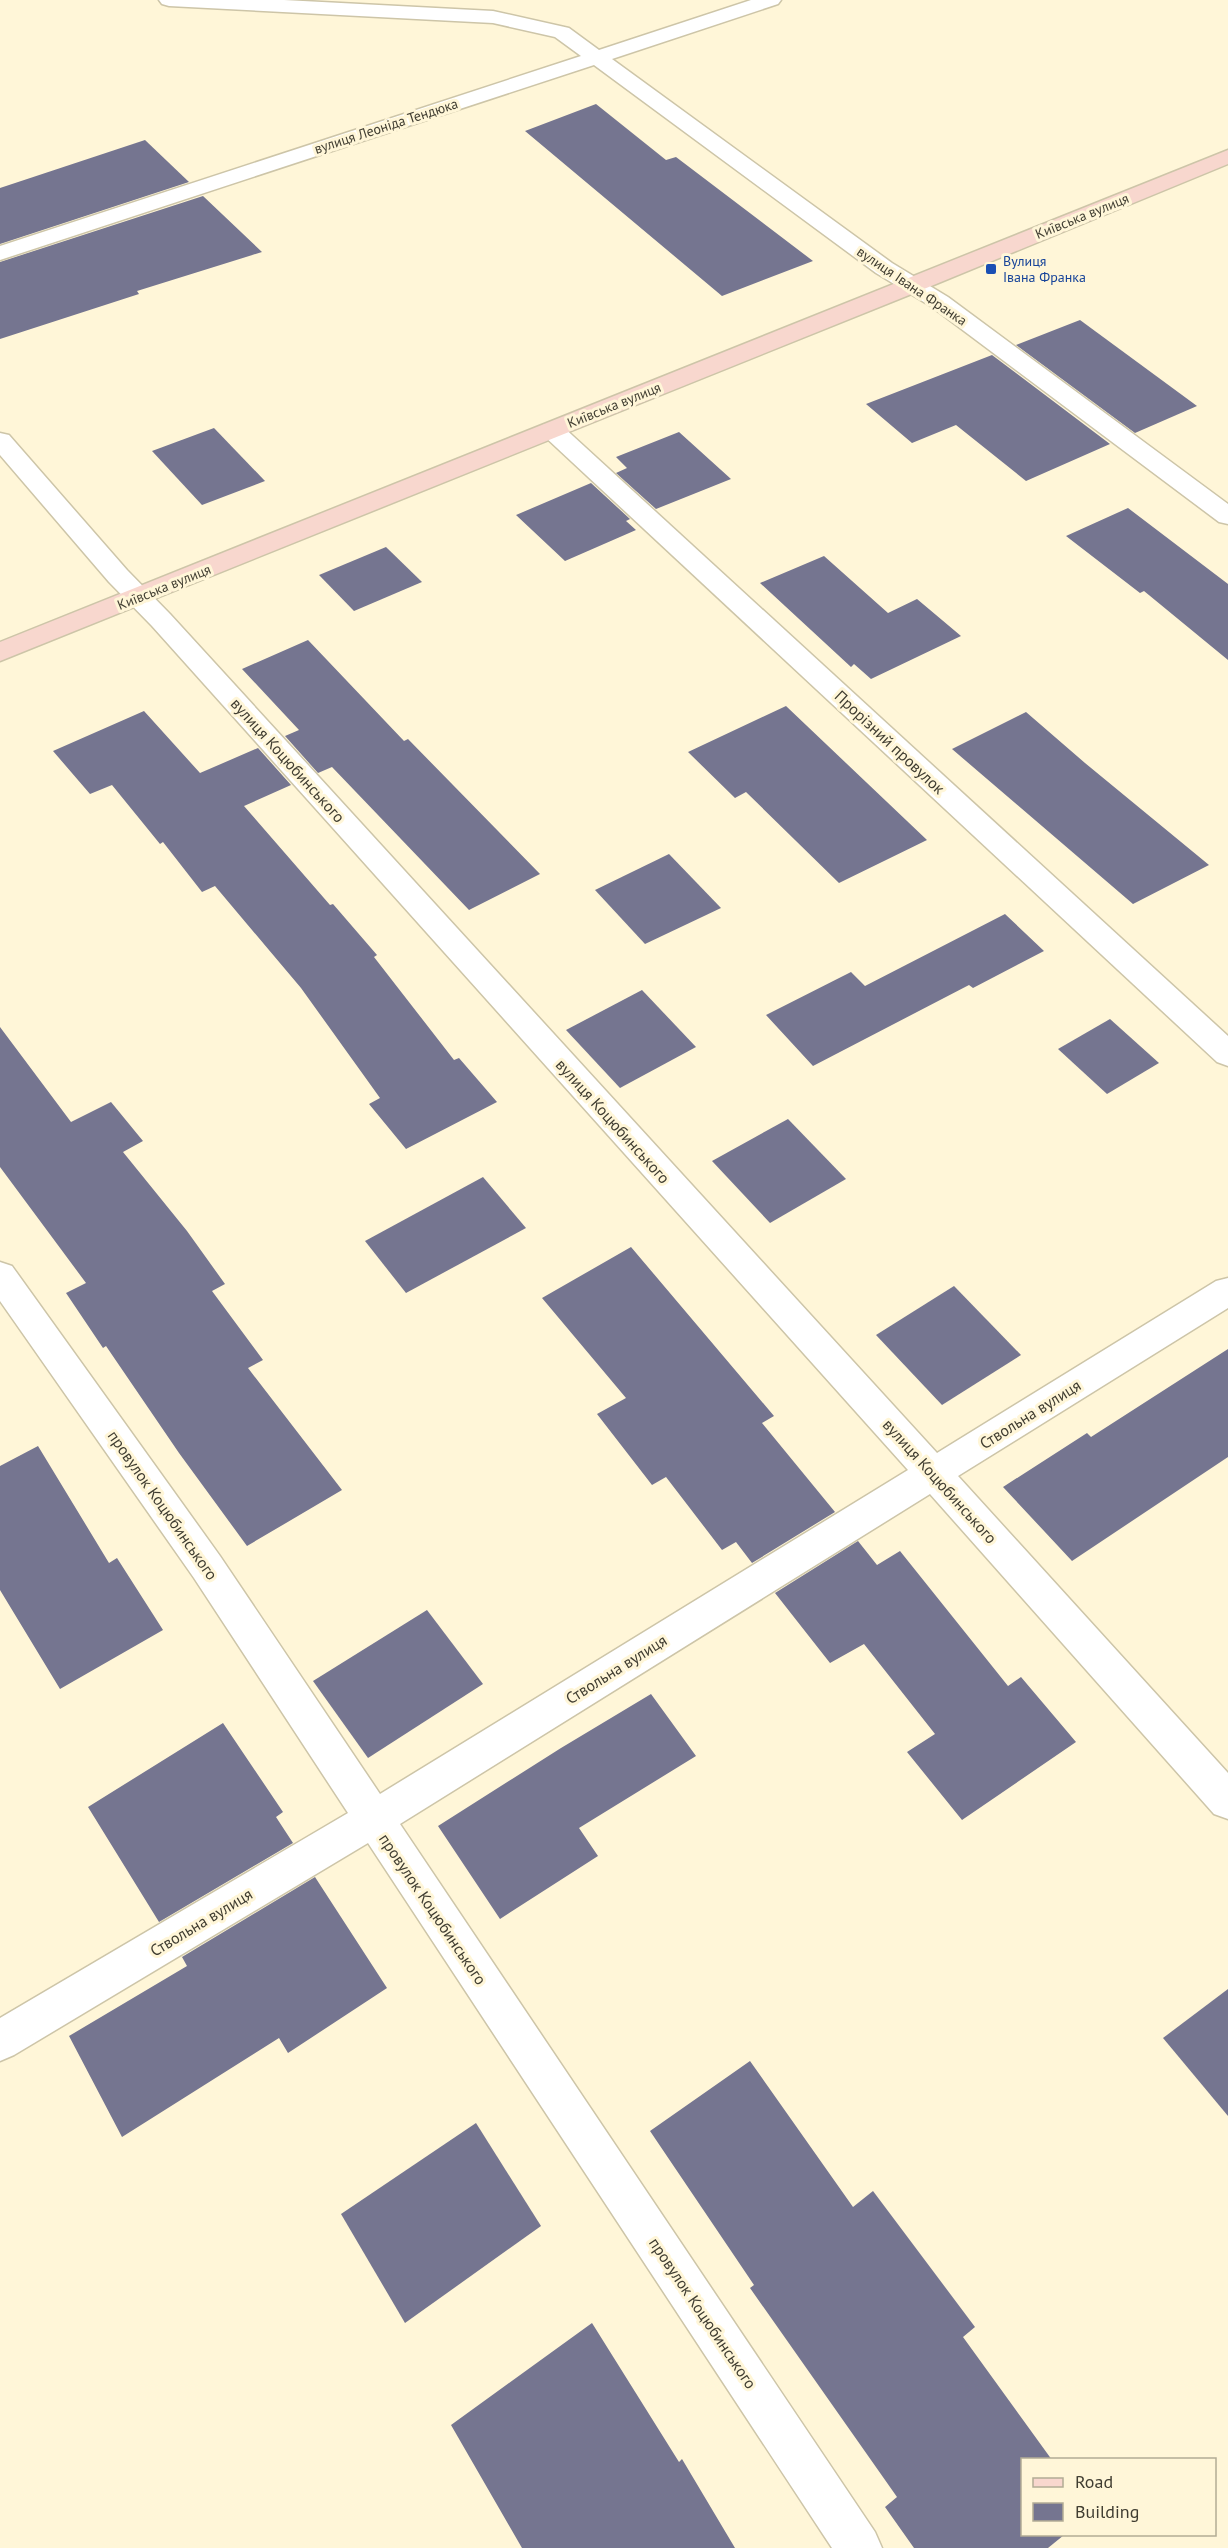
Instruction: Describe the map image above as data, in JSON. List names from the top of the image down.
{
  "streets": {
    "street": [
      "вулиця Леоніда Тендюка",
      "Київська вулиця",
      "вулиця Івана Франка",
      "Прорізний провулок",
      "вулиця Коцюбинського",
      "Ствольна вулиця",
      "провулок Коцюбинського"
    ]
  },
  "crossings": [
    ["вулиця Леоніда Тендюка", "вулиця Івана Франка"],
    ["Київська вулиця", "вулиця Івана Франка"],
    ["Київська вулиця", "Прорізний провулок"],
    ["Київська вулиця", "вулиця Коцюбинського"],
    ["вулиця Коцюбинського", "Ствольна вулиця"],
    ["Ствольна вулиця", "провулок Коцюбинського"]
  ],
  "places": {
    "transit": ["Вулиця Івана Франка"]
  },
  "legend": ["Road", "Building"]
}
